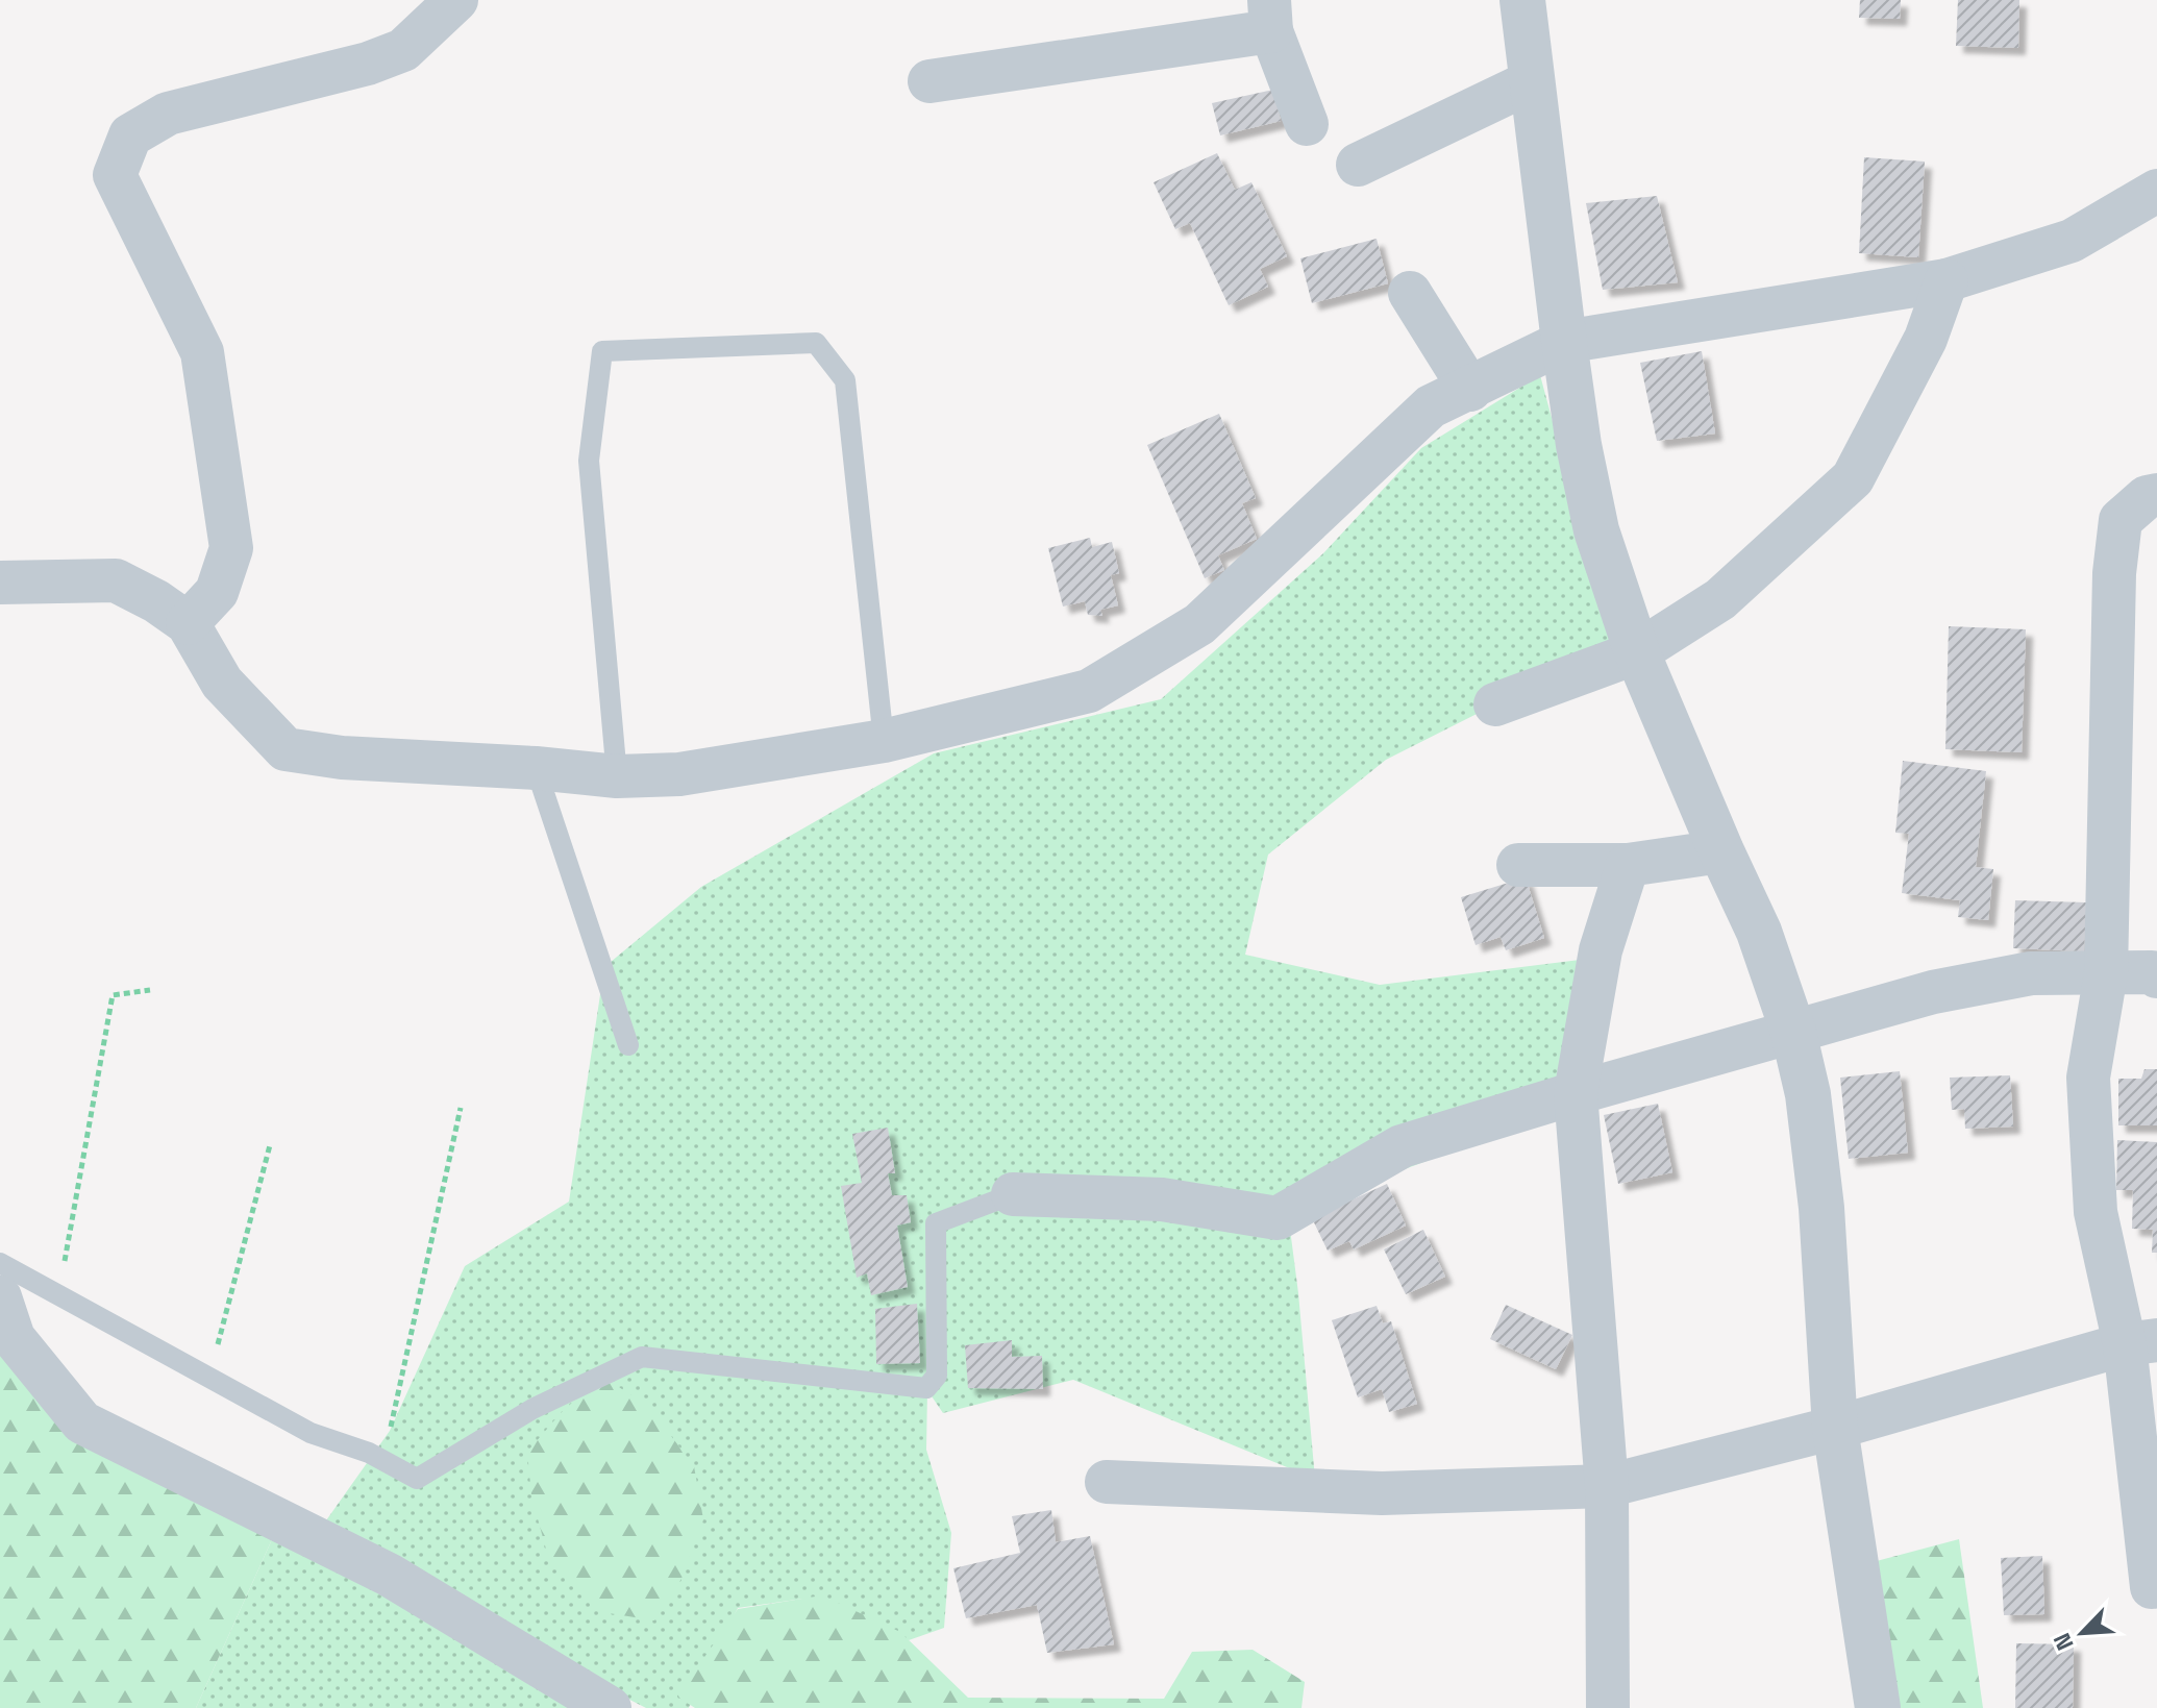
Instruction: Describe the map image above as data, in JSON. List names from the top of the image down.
{
  "north": "bottom left"
}
